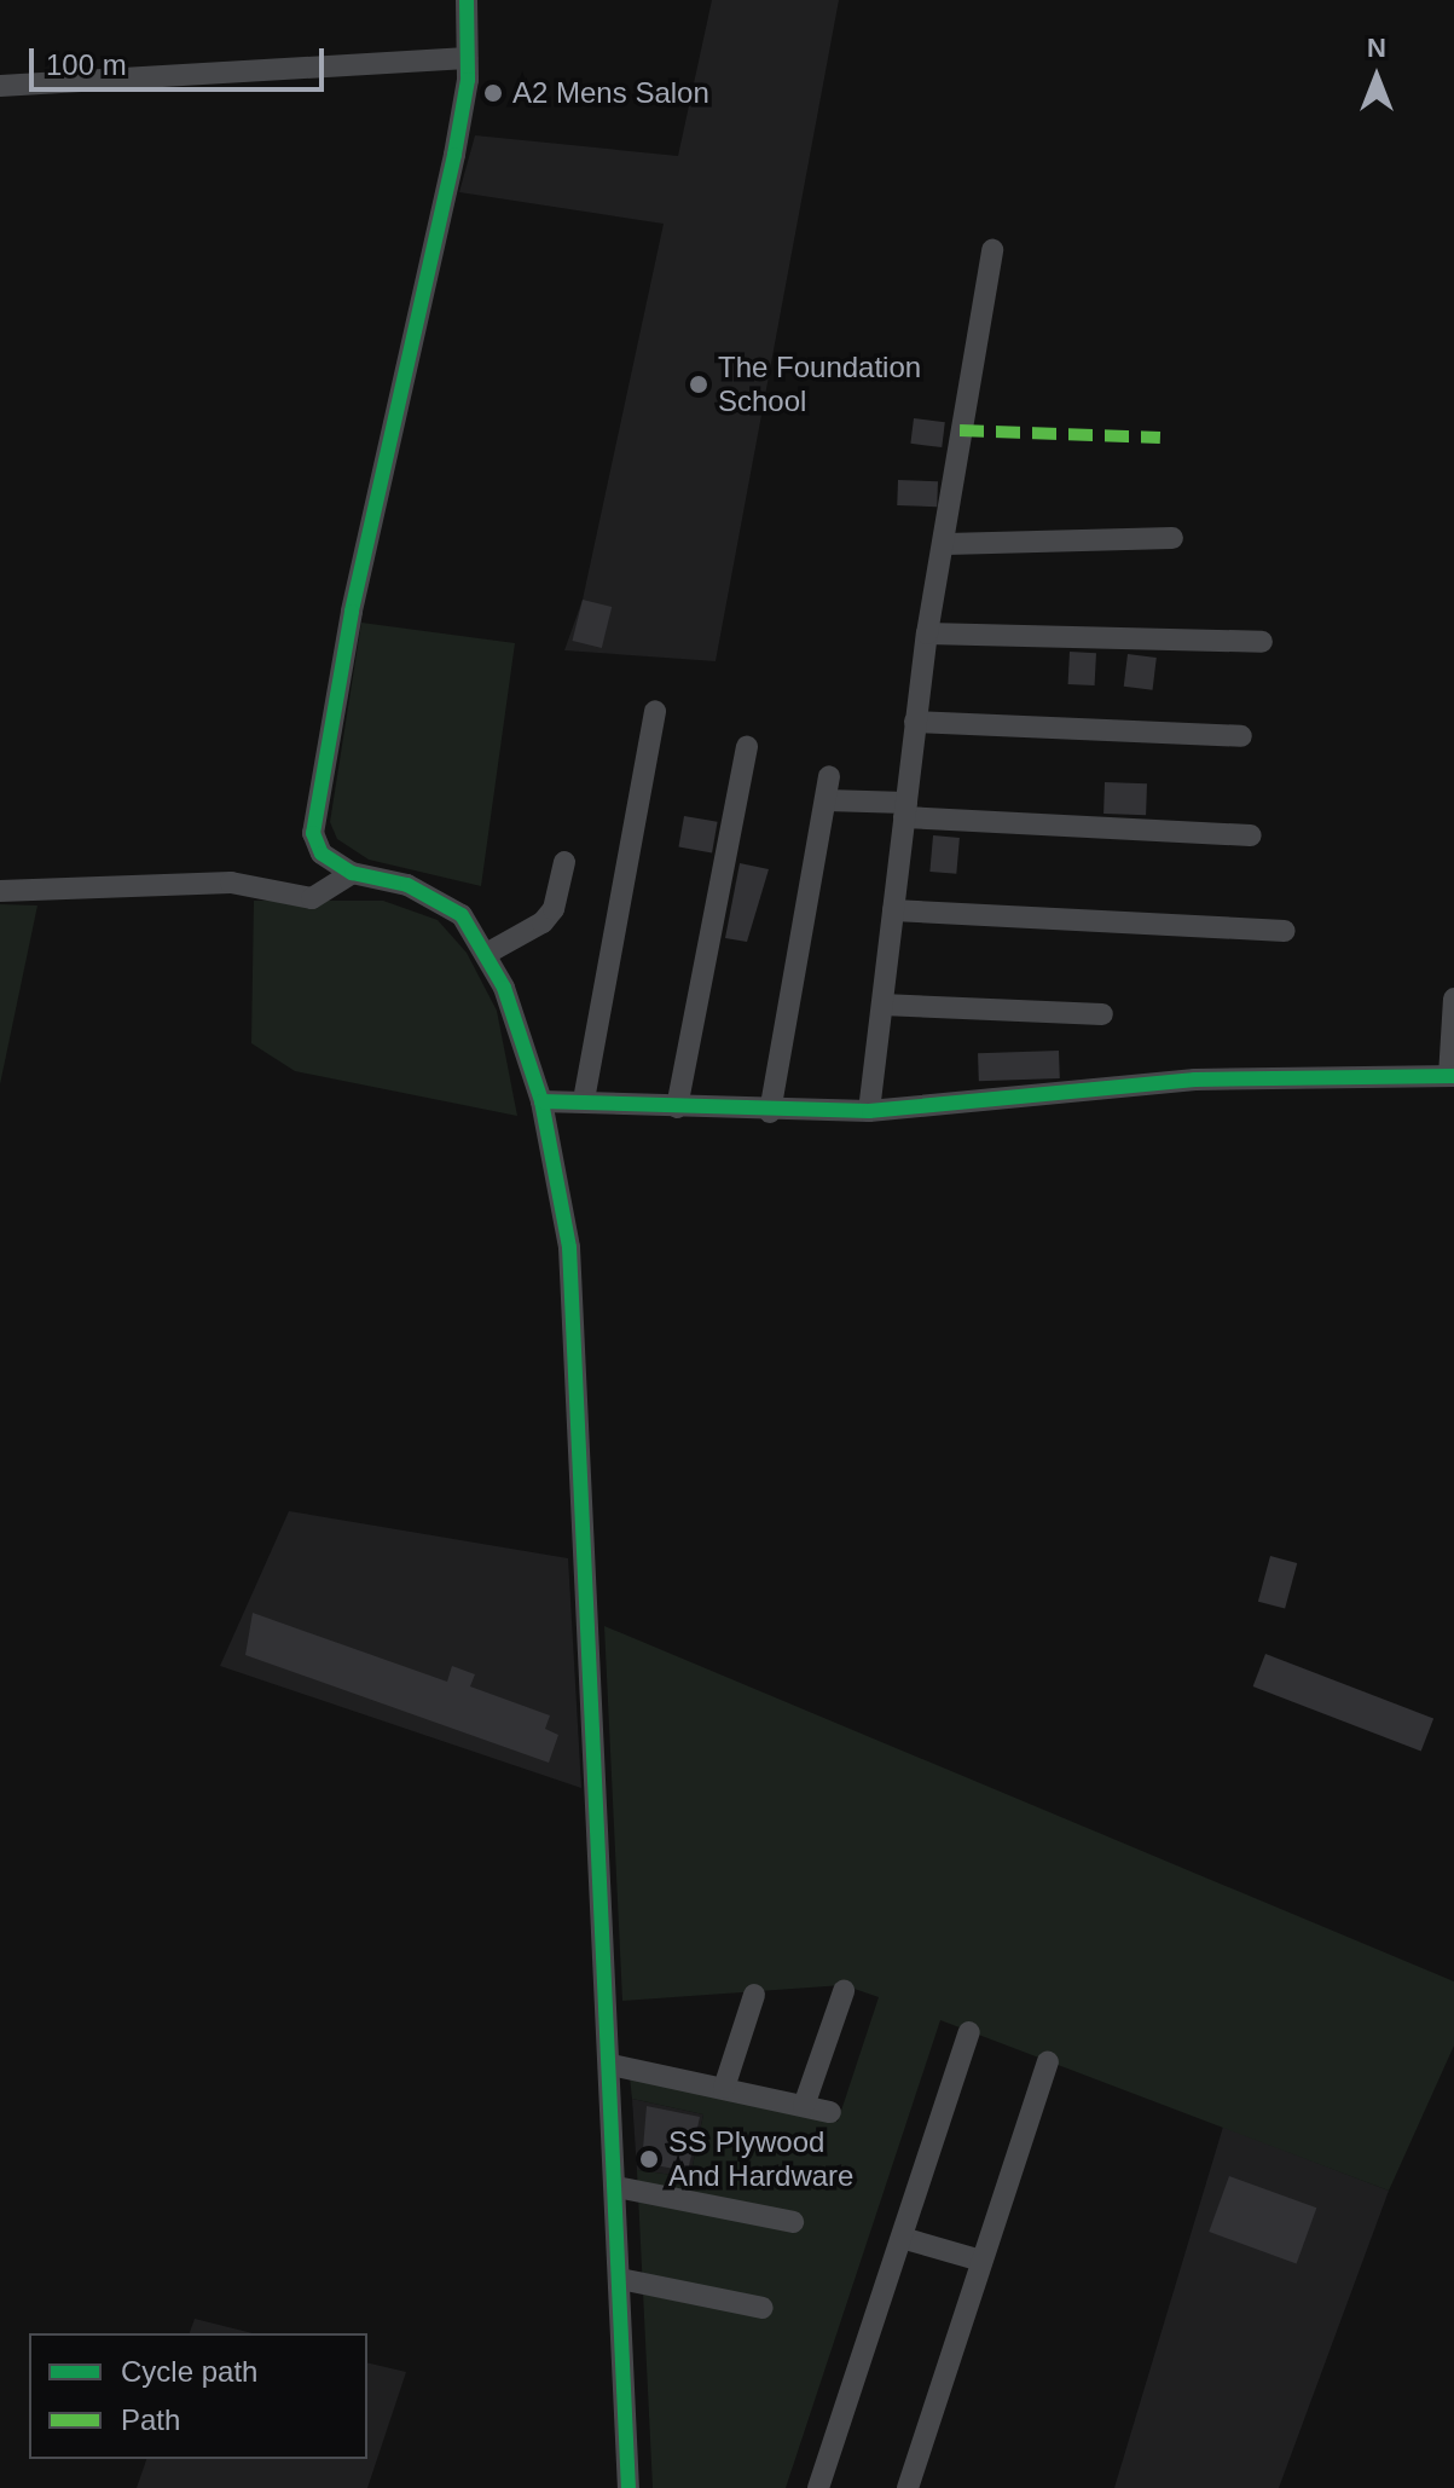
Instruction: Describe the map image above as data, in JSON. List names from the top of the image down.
{
  "places": ["A2 Mens Salon", "The Foundation School", "SS Plywood And Hardware"],
  "legend": ["Cycle path", "Path"],
  "scale_bar": "100 m",
  "north": "top"
}
